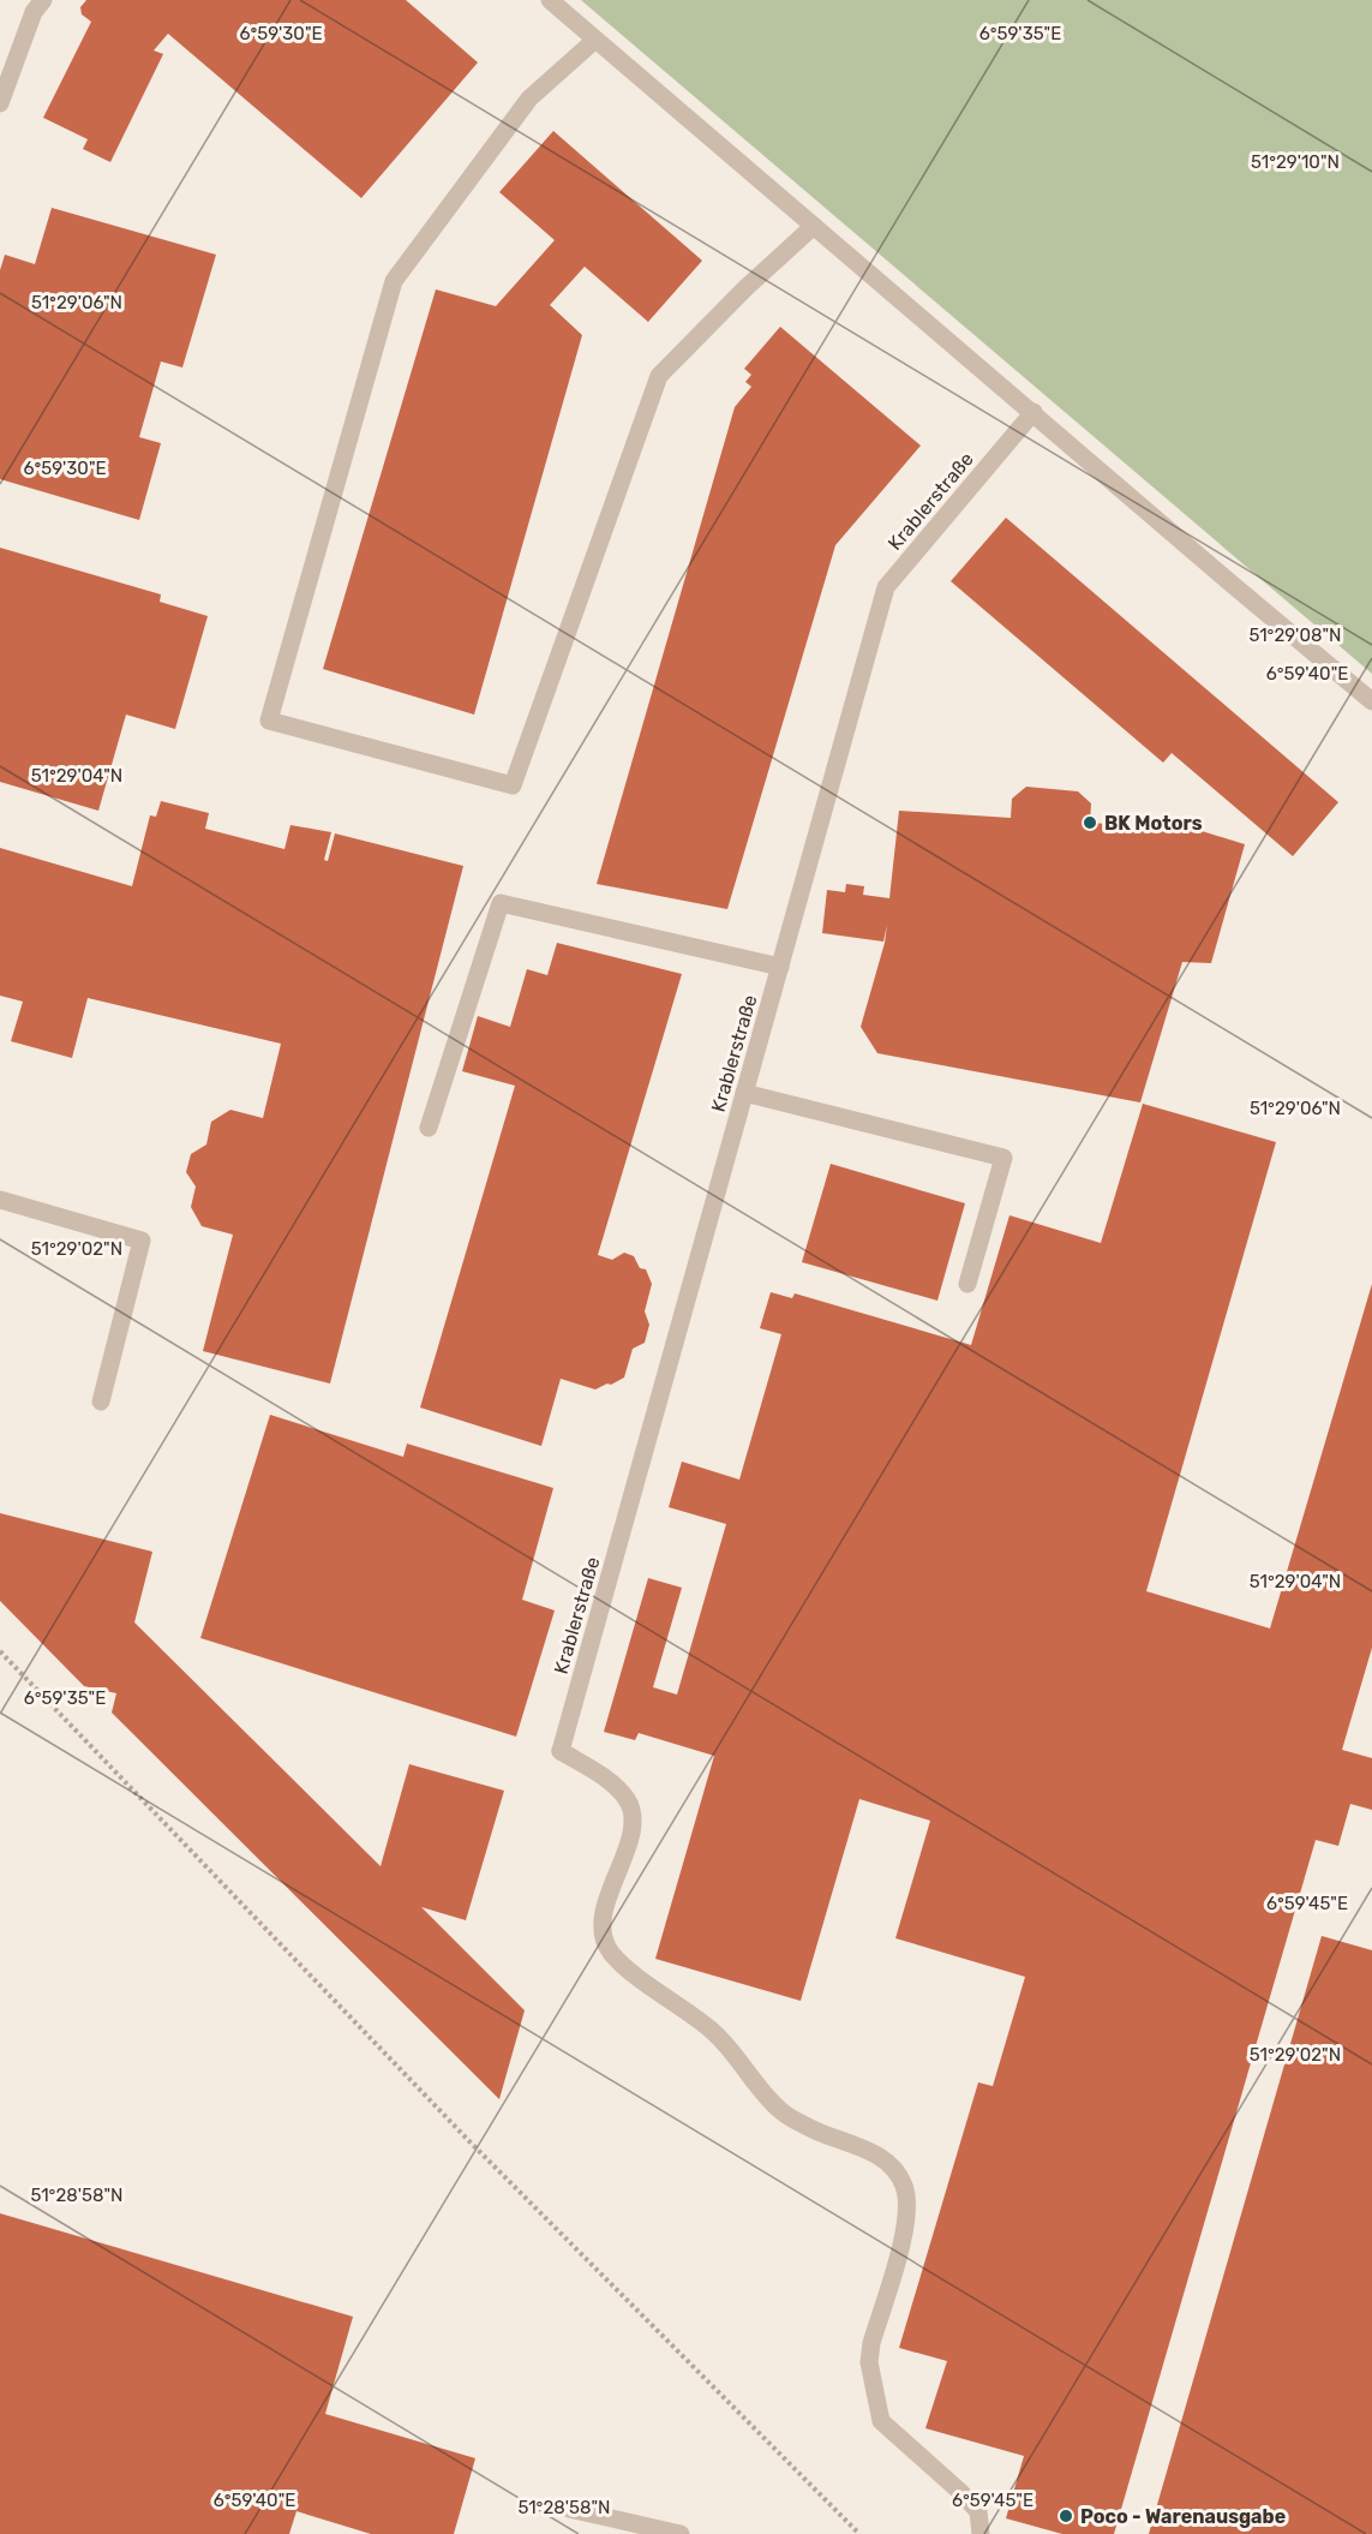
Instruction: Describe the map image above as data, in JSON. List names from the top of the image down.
{
  "streets": {
    "street": ["Krablerstraße"]
  },
  "places": ["BK Motors", "Poco - Warenausgabe"],
  "coordinates": [
    "6°59'30\"E",
    "6°59'35\"E",
    "51°29'10\"N",
    "51°29'06\"N",
    "51°29'08\"N",
    "6°59'40\"E",
    "51°29'04\"N",
    "51°29'02\"N",
    "6°59'45\"E",
    "51°28'58\"N"
  ]
}
